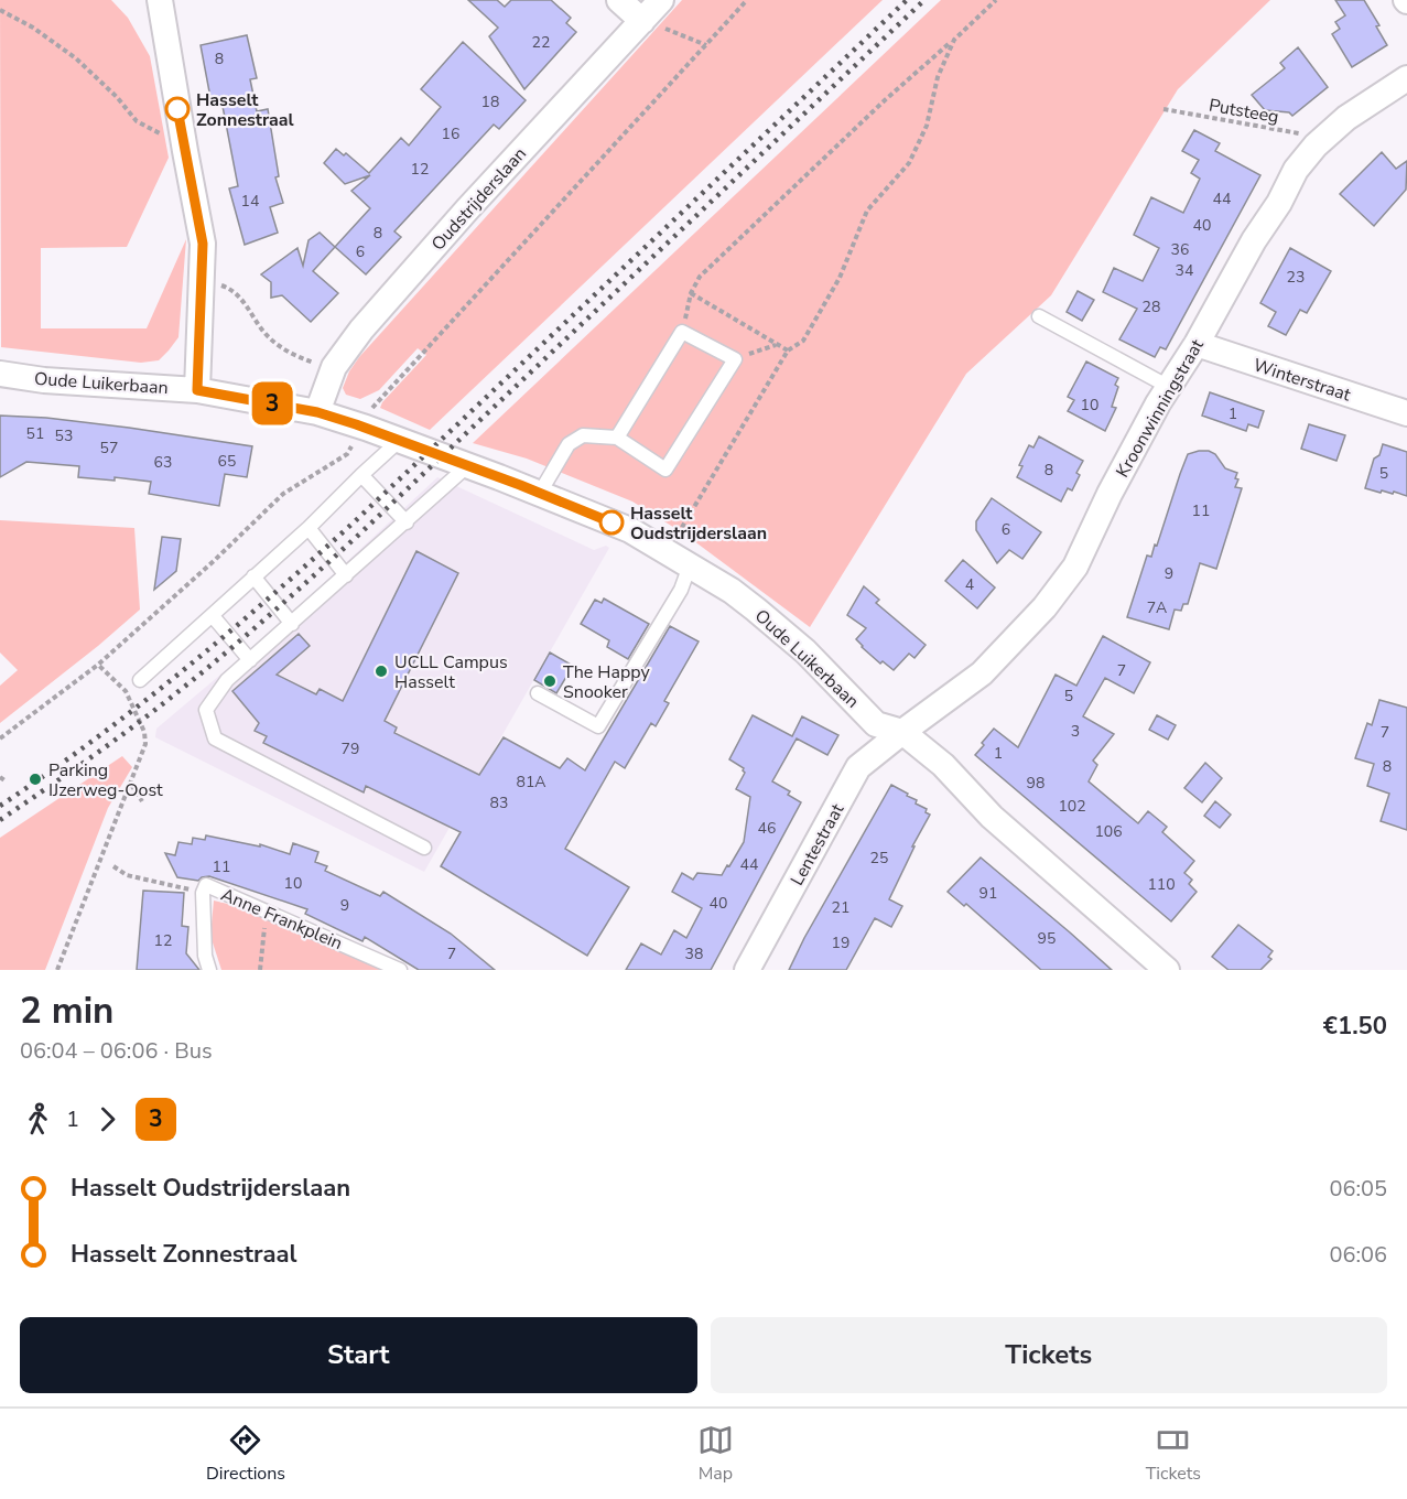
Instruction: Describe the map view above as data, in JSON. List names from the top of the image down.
{
  "streets": {
    "street": [
      "Oudstrijderslaan",
      "Winterstraat",
      "Oude Luikerbaan",
      "Kroonwinningstraat",
      "Lentestraat"
    ],
    "lane": ["Anne Frankplein"],
    "path": ["Putsteeg"]
  },
  "crossings": [
    ["Putsteeg", "Kroonwinningstraat"],
    ["Oudstrijderslaan", "Oude Luikerbaan"],
    ["Winterstraat", "Kroonwinningstraat"],
    ["Oude Luikerbaan", "Kroonwinningstraat"],
    ["Oude Luikerbaan", "Lentestraat"],
    ["Kroonwinningstraat", "Lentestraat"]
  ],
  "places": [
    "Hasselt Zonnestraal",
    "Hasselt Oudstrijderslaan",
    "UCLL Campus Hasselt",
    "The Happy Snooker",
    "Parking IJzerweg-Oost"
  ],
  "lines": ["bus line 3"],
  "house_numbers": [
    "22",
    "8",
    "18",
    "16",
    "12",
    "44",
    "14",
    "40",
    "8",
    "36",
    "6",
    "34",
    "23",
    "28",
    "10",
    "1",
    "51",
    "53",
    "57",
    "65",
    "63",
    "8",
    "5",
    "11",
    "6",
    "9",
    "4",
    "7A",
    "7",
    "5",
    "3",
    "7",
    "79",
    "1",
    "8",
    "81A",
    "98",
    "83",
    "102",
    "46",
    "106",
    "25",
    "44",
    "11",
    "10",
    "110",
    "91",
    "40",
    "9",
    "21",
    "95",
    "12",
    "19",
    "7",
    "38"
  ],
  "page": {
    "on_map": "3",
    "heading": ["2 min", "06:04 – 06:06 · Bus", "€1.50"],
    "legs": ["1", "3"],
    "list": [
      {
        "name": "Hasselt Oudstrijderslaan",
        "value": "06:05"
      },
      {
        "name": "Hasselt Zonnestraal",
        "value": "06:06"
      }
    ],
    "buttons": ["Start", "Tickets"],
    "tabs": ["Directions", "Map", "Tickets"]
  }
}
